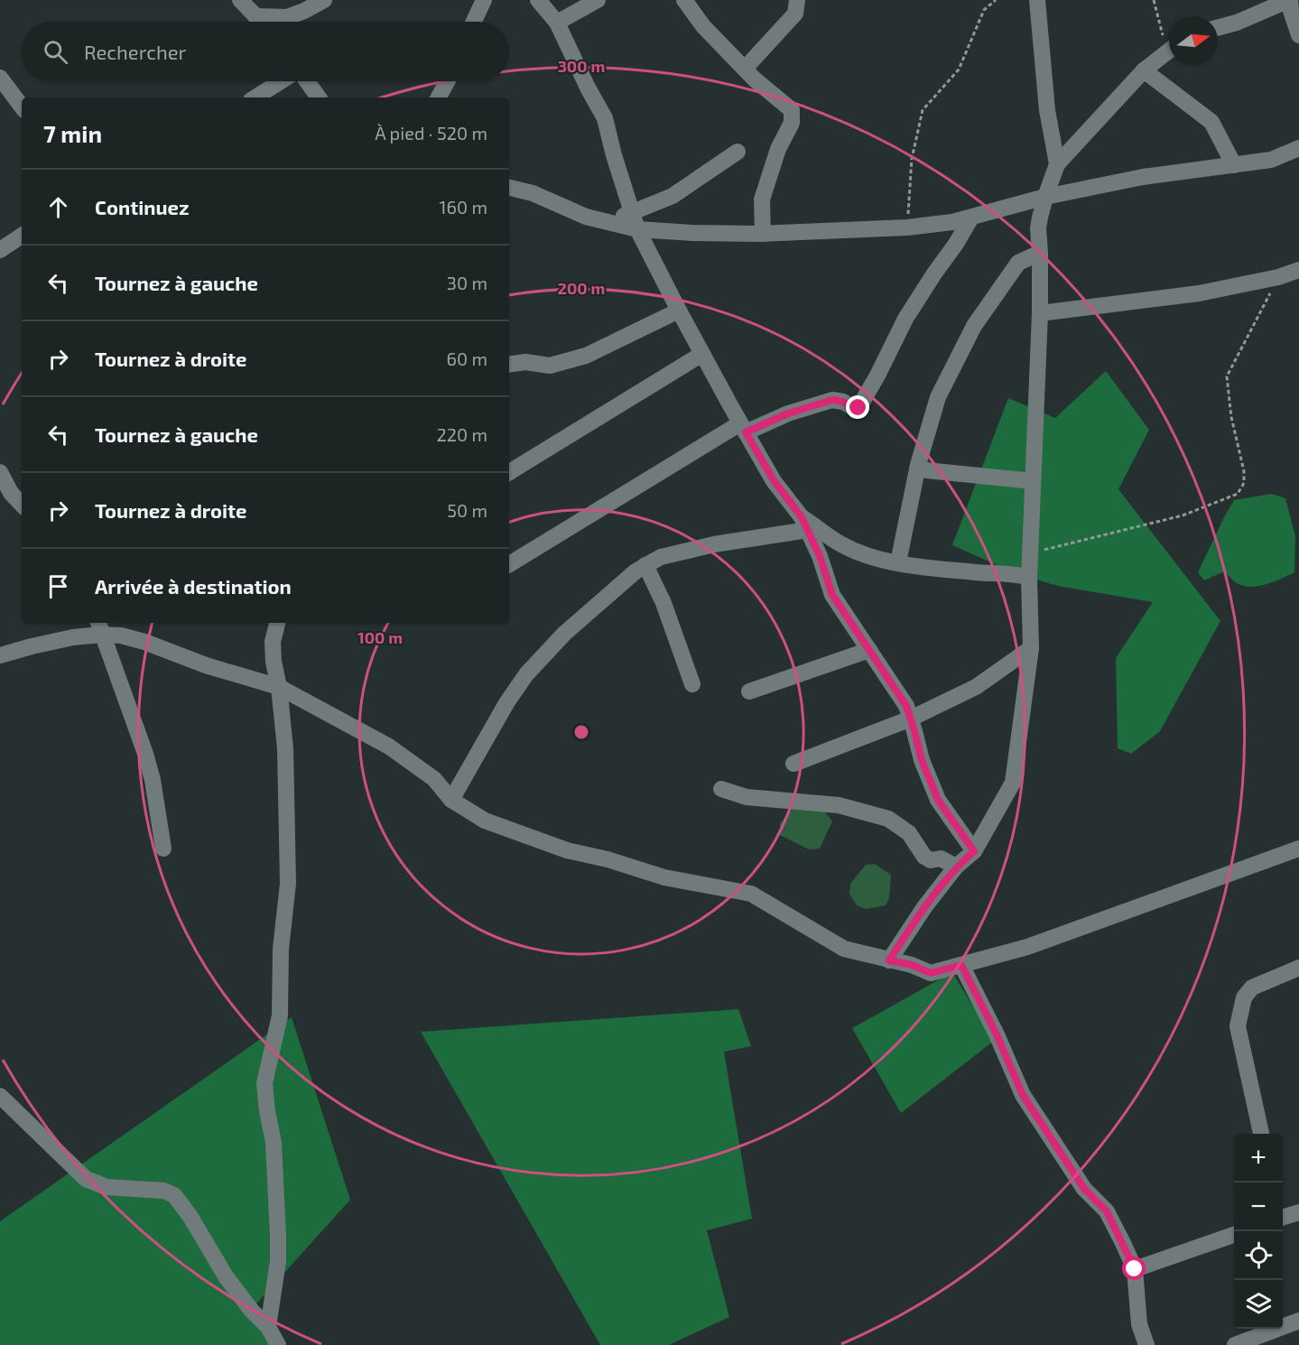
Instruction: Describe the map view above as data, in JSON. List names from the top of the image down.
{
  "north": "right",
  "page": {
    "search": "Rechercher",
    "heading": ["7 min", "À pied · 520 m"],
    "list": [
      ["Continuez", "160 m"],
      ["Tournez à gauche", "30 m"],
      ["Tournez à droite", "60 m"],
      ["Tournez à gauche", "220 m"],
      ["Tournez à droite", "50 m"],
      "Arrivée à destination"
    ],
    "map_buttons": ["+", "−"]
  },
  "rings": ["300 m", "200 m", "100 m"]
}
